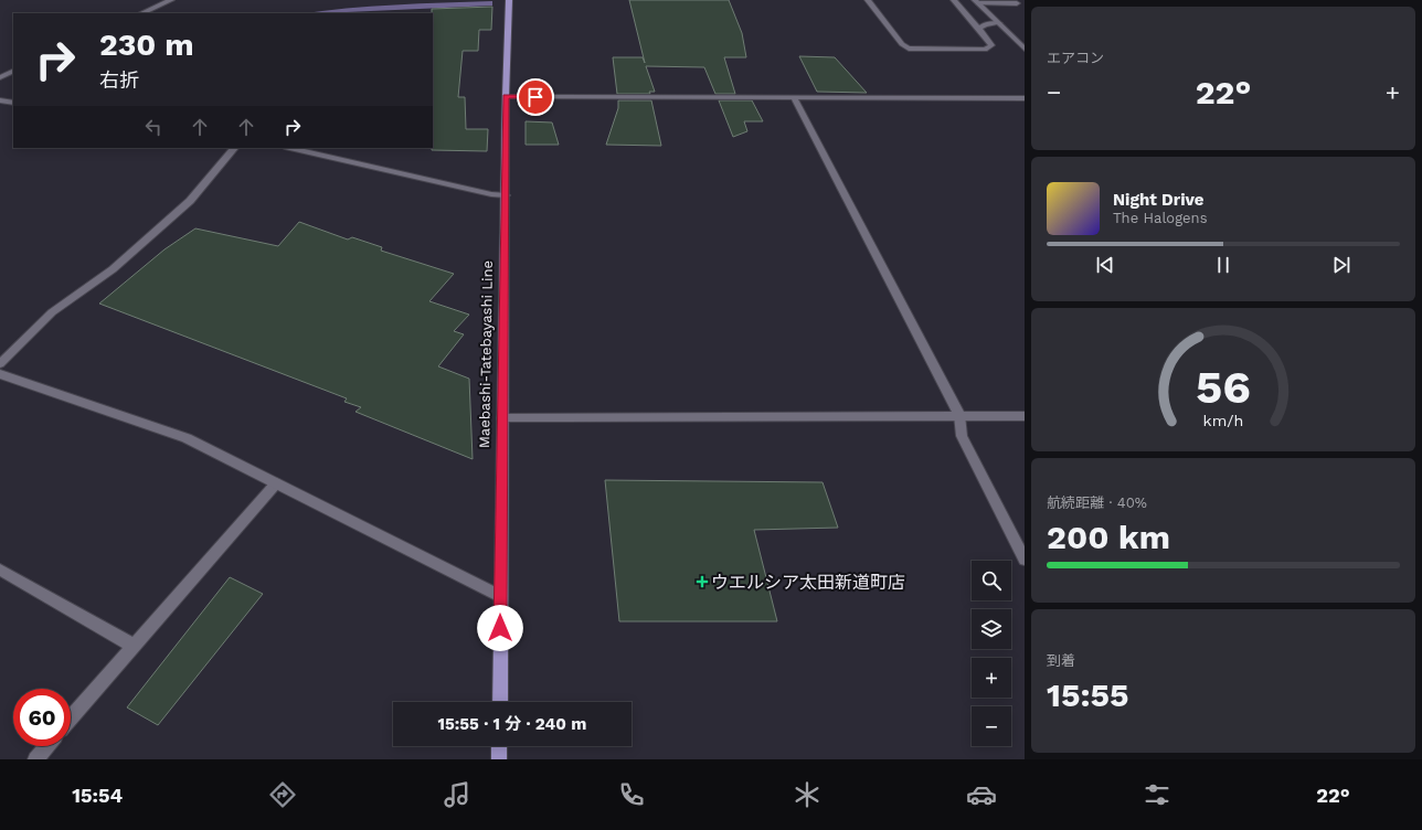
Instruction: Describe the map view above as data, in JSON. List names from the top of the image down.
{
  "streets": {
    "main road": ["Maebashi-Tatebayashi Line"]
  },
  "places": {
    "health": ["ウエルシア太田新道町店"]
  },
  "page": {
    "tile": [
      "エアコン",
      ["航続距離 · 40%", "200 km"],
      ["到着", "15:55"]
    ],
    "turn": ["230 m", "右折"],
    "heat": ["−", "22°", "+"],
    "song": ["Night Drive", "The Halogens"],
    "map_buttons": ["+", "−"],
    "limit": "60",
    "trip": "15:55 · 1 分 · 240 m",
    "tabs": ["15:54", "22°"],
    "gauge": ["56", "km/h"]
  }
}
